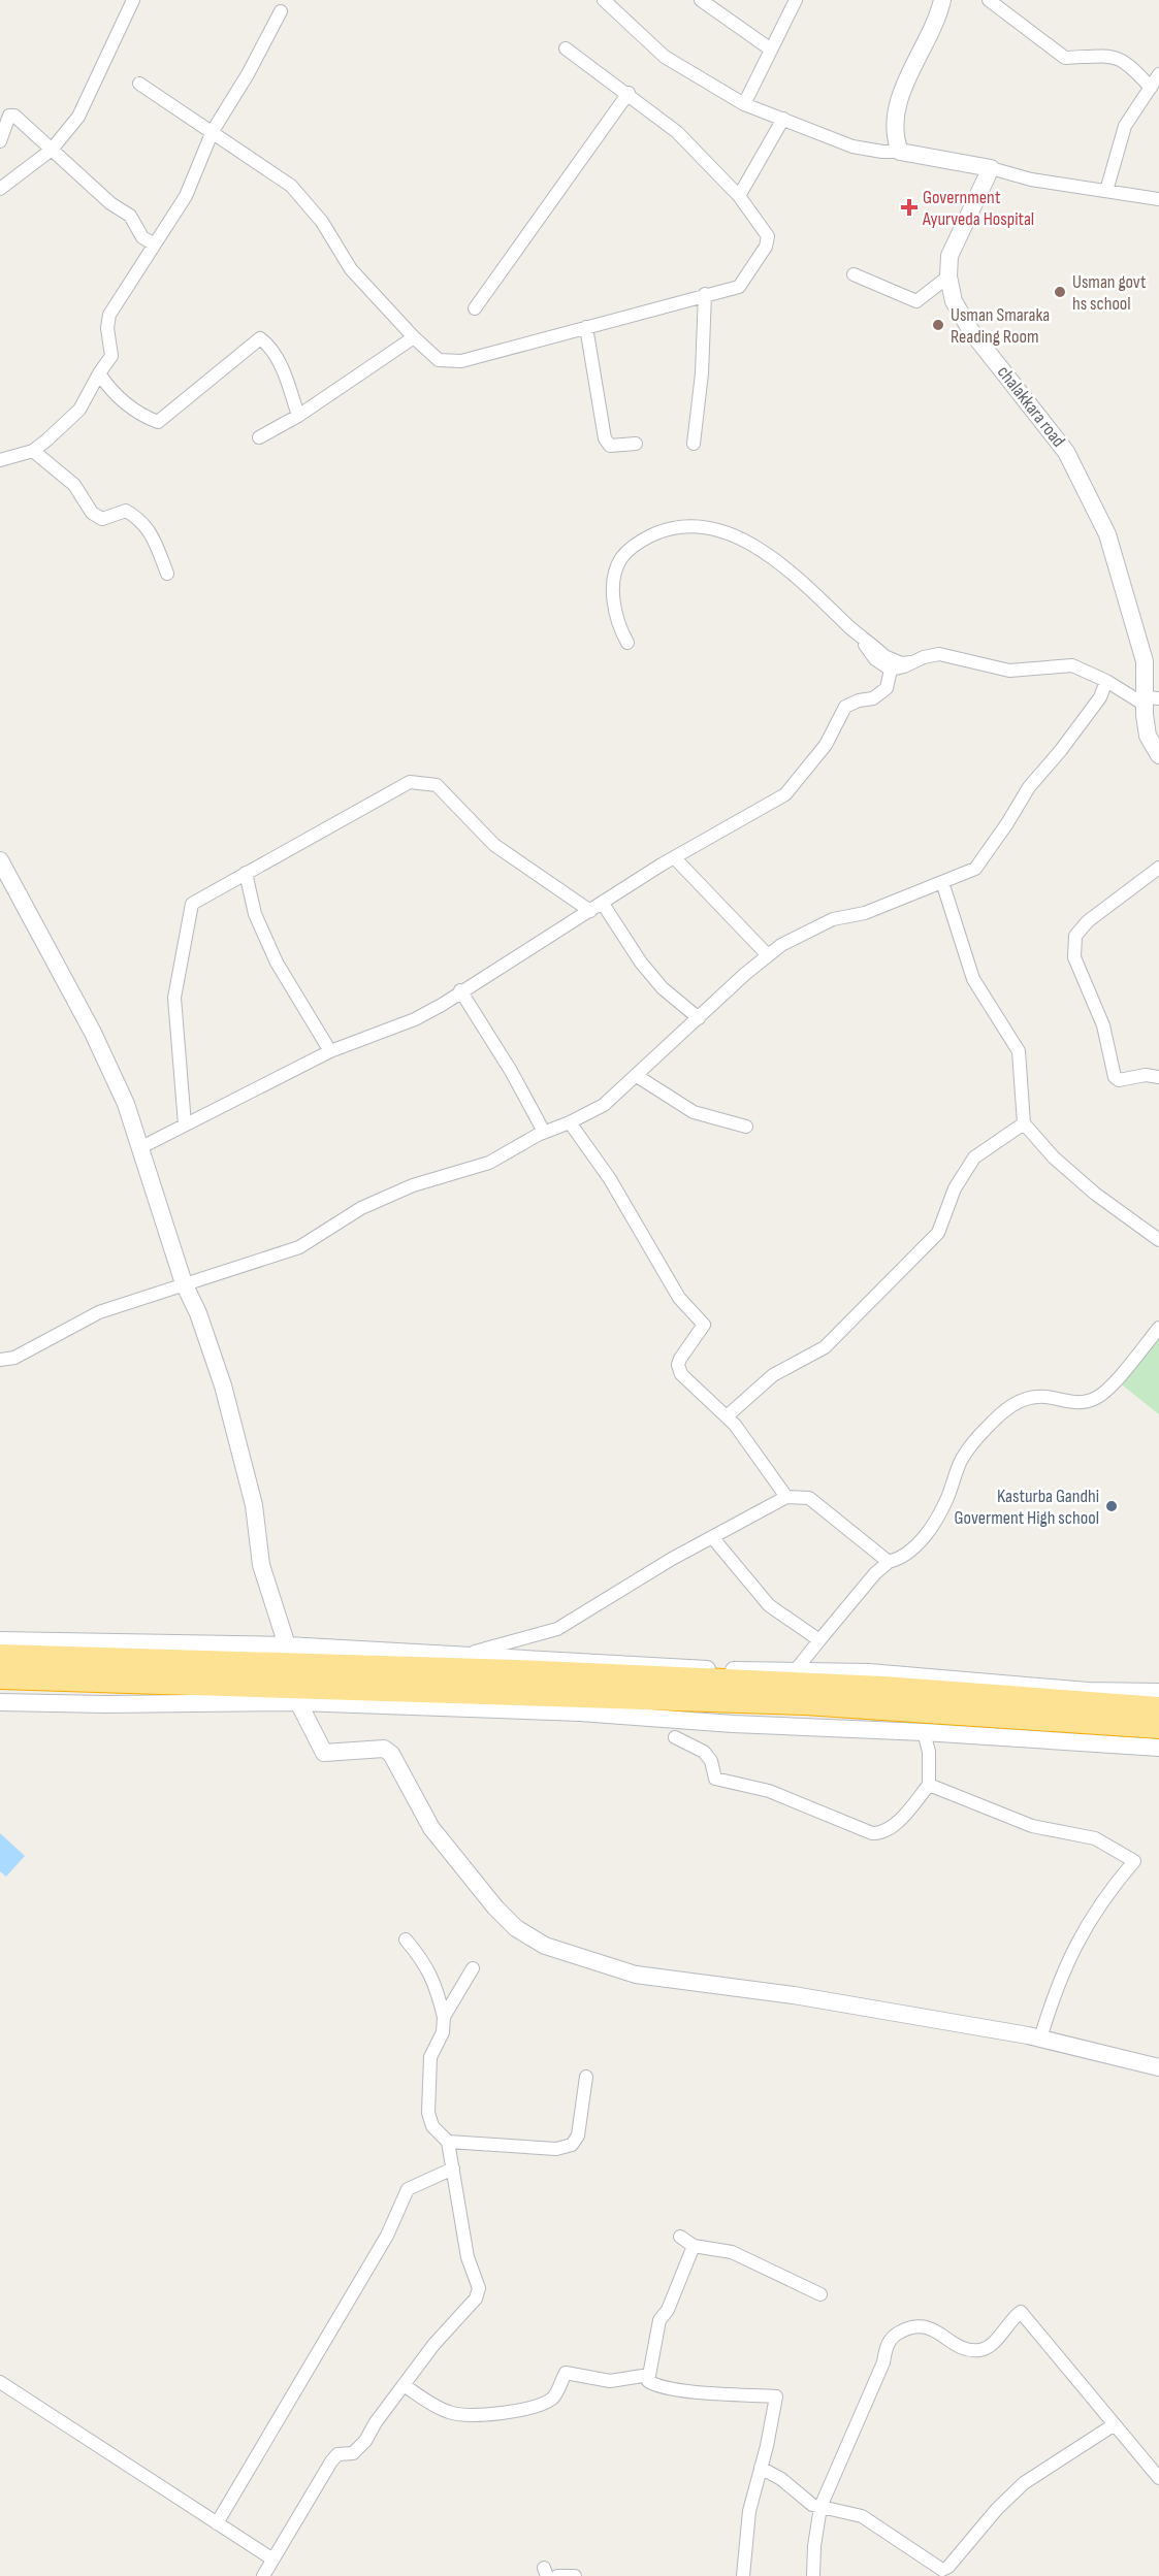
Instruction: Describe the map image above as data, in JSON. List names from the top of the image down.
{
  "streets": {
    "main road": ["chalakkara road"]
  },
  "places": {
    "health": ["Government Ayurveda Hospital"],
    "other": ["Usman govt hs school", "Usman Smaraka Reading Room", "Kasturba Gandhi Goverment High school"]
  }
}
